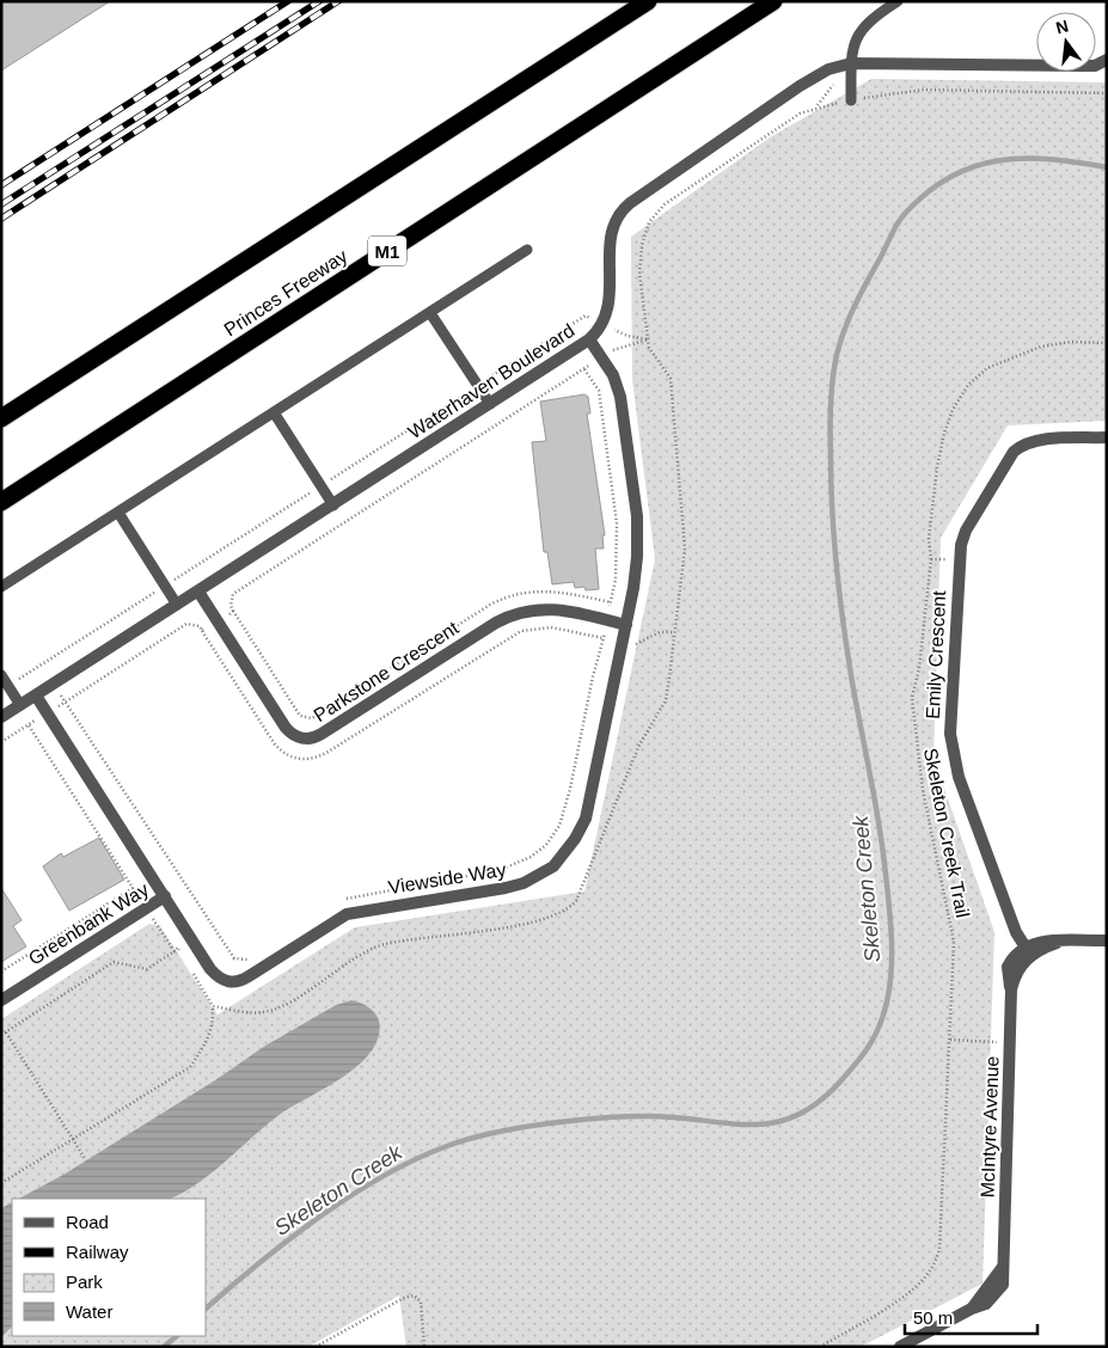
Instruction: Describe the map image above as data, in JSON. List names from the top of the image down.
{
  "streets": {
    "highway": ["M1", "Princes Freeway"],
    "street": [
      "Waterhaven Boulevard",
      "Emily Crescent",
      "Parkstone Crescent",
      "Viewside Way",
      "Greenbank Way",
      "McIntyre Avenue"
    ],
    "path": ["Skeleton Creek Trail"]
  },
  "crossings": [
    ["Waterhaven Boulevard", "Parkstone Crescent"],
    ["Waterhaven Boulevard", "Viewside Way"],
    ["Emily Crescent", "McIntyre Avenue"],
    ["Parkstone Crescent", "Viewside Way"],
    ["Viewside Way", "Greenbank Way"]
  ],
  "water": ["Skeleton Creek"],
  "legend": [
    "Road",
    "Railway",
    "Park",
    "Water"
  ],
  "scale_bar": "50 m",
  "north": "top"
}
